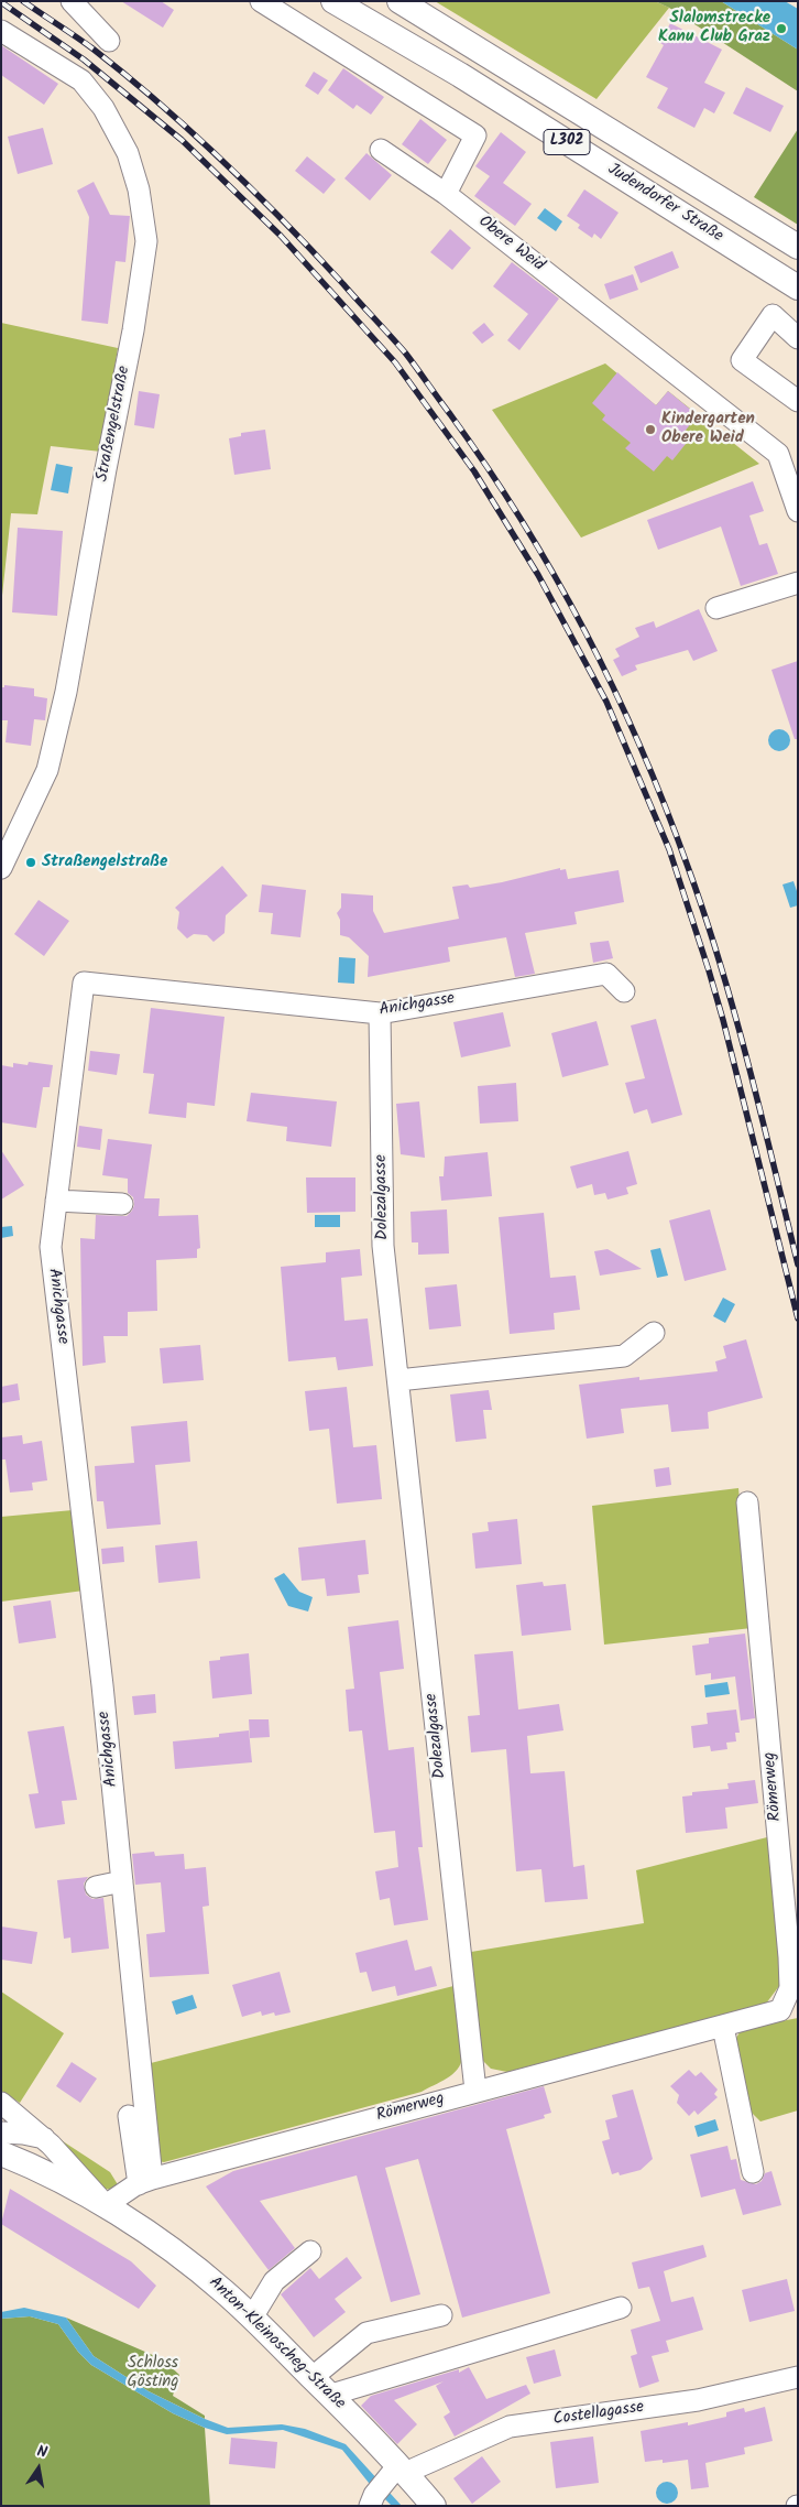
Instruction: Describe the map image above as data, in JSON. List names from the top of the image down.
{
  "streets": {
    "main road": ["L302", "Judendorfer Straße", "Anton-Kleinoscheg-Straße"],
    "street": [
      "Obere Weid",
      "Straßengelstraße",
      "Anichgasse",
      "Dolezalgasse",
      "Römerweg",
      "Costellagasse"
    ]
  },
  "crossings": [
    ["Anichgasse", "Dolezalgasse"],
    ["Anichgasse", "Römerweg"],
    ["Dolezalgasse", "Römerweg"],
    ["Römerweg", "Anton-Kleinoscheg-Straße"],
    ["Anton-Kleinoscheg-Straße", "Costellagasse"]
  ],
  "parks": ["Schloss Gösting"],
  "places": ["Slalomstrecke Kanu Club Graz", "Kindergarten Obere Weid", "Straßengelstraße"],
  "north": "top"
}
